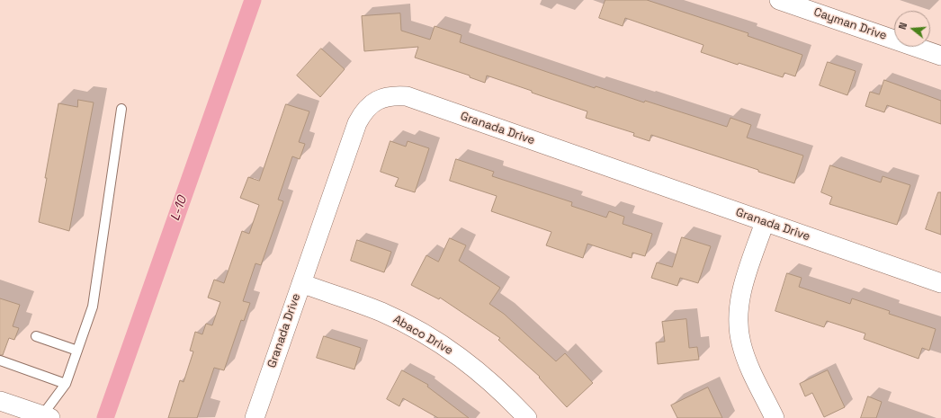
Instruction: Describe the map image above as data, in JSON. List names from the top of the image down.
{
  "streets": {
    "street": ["Cayman Drive", "Granada Drive", "Abaco Drive"]
  },
  "crossings": [
    ["Granada Drive", "Abaco Drive"]
  ],
  "water": ["L-10"],
  "north": "left"
}
